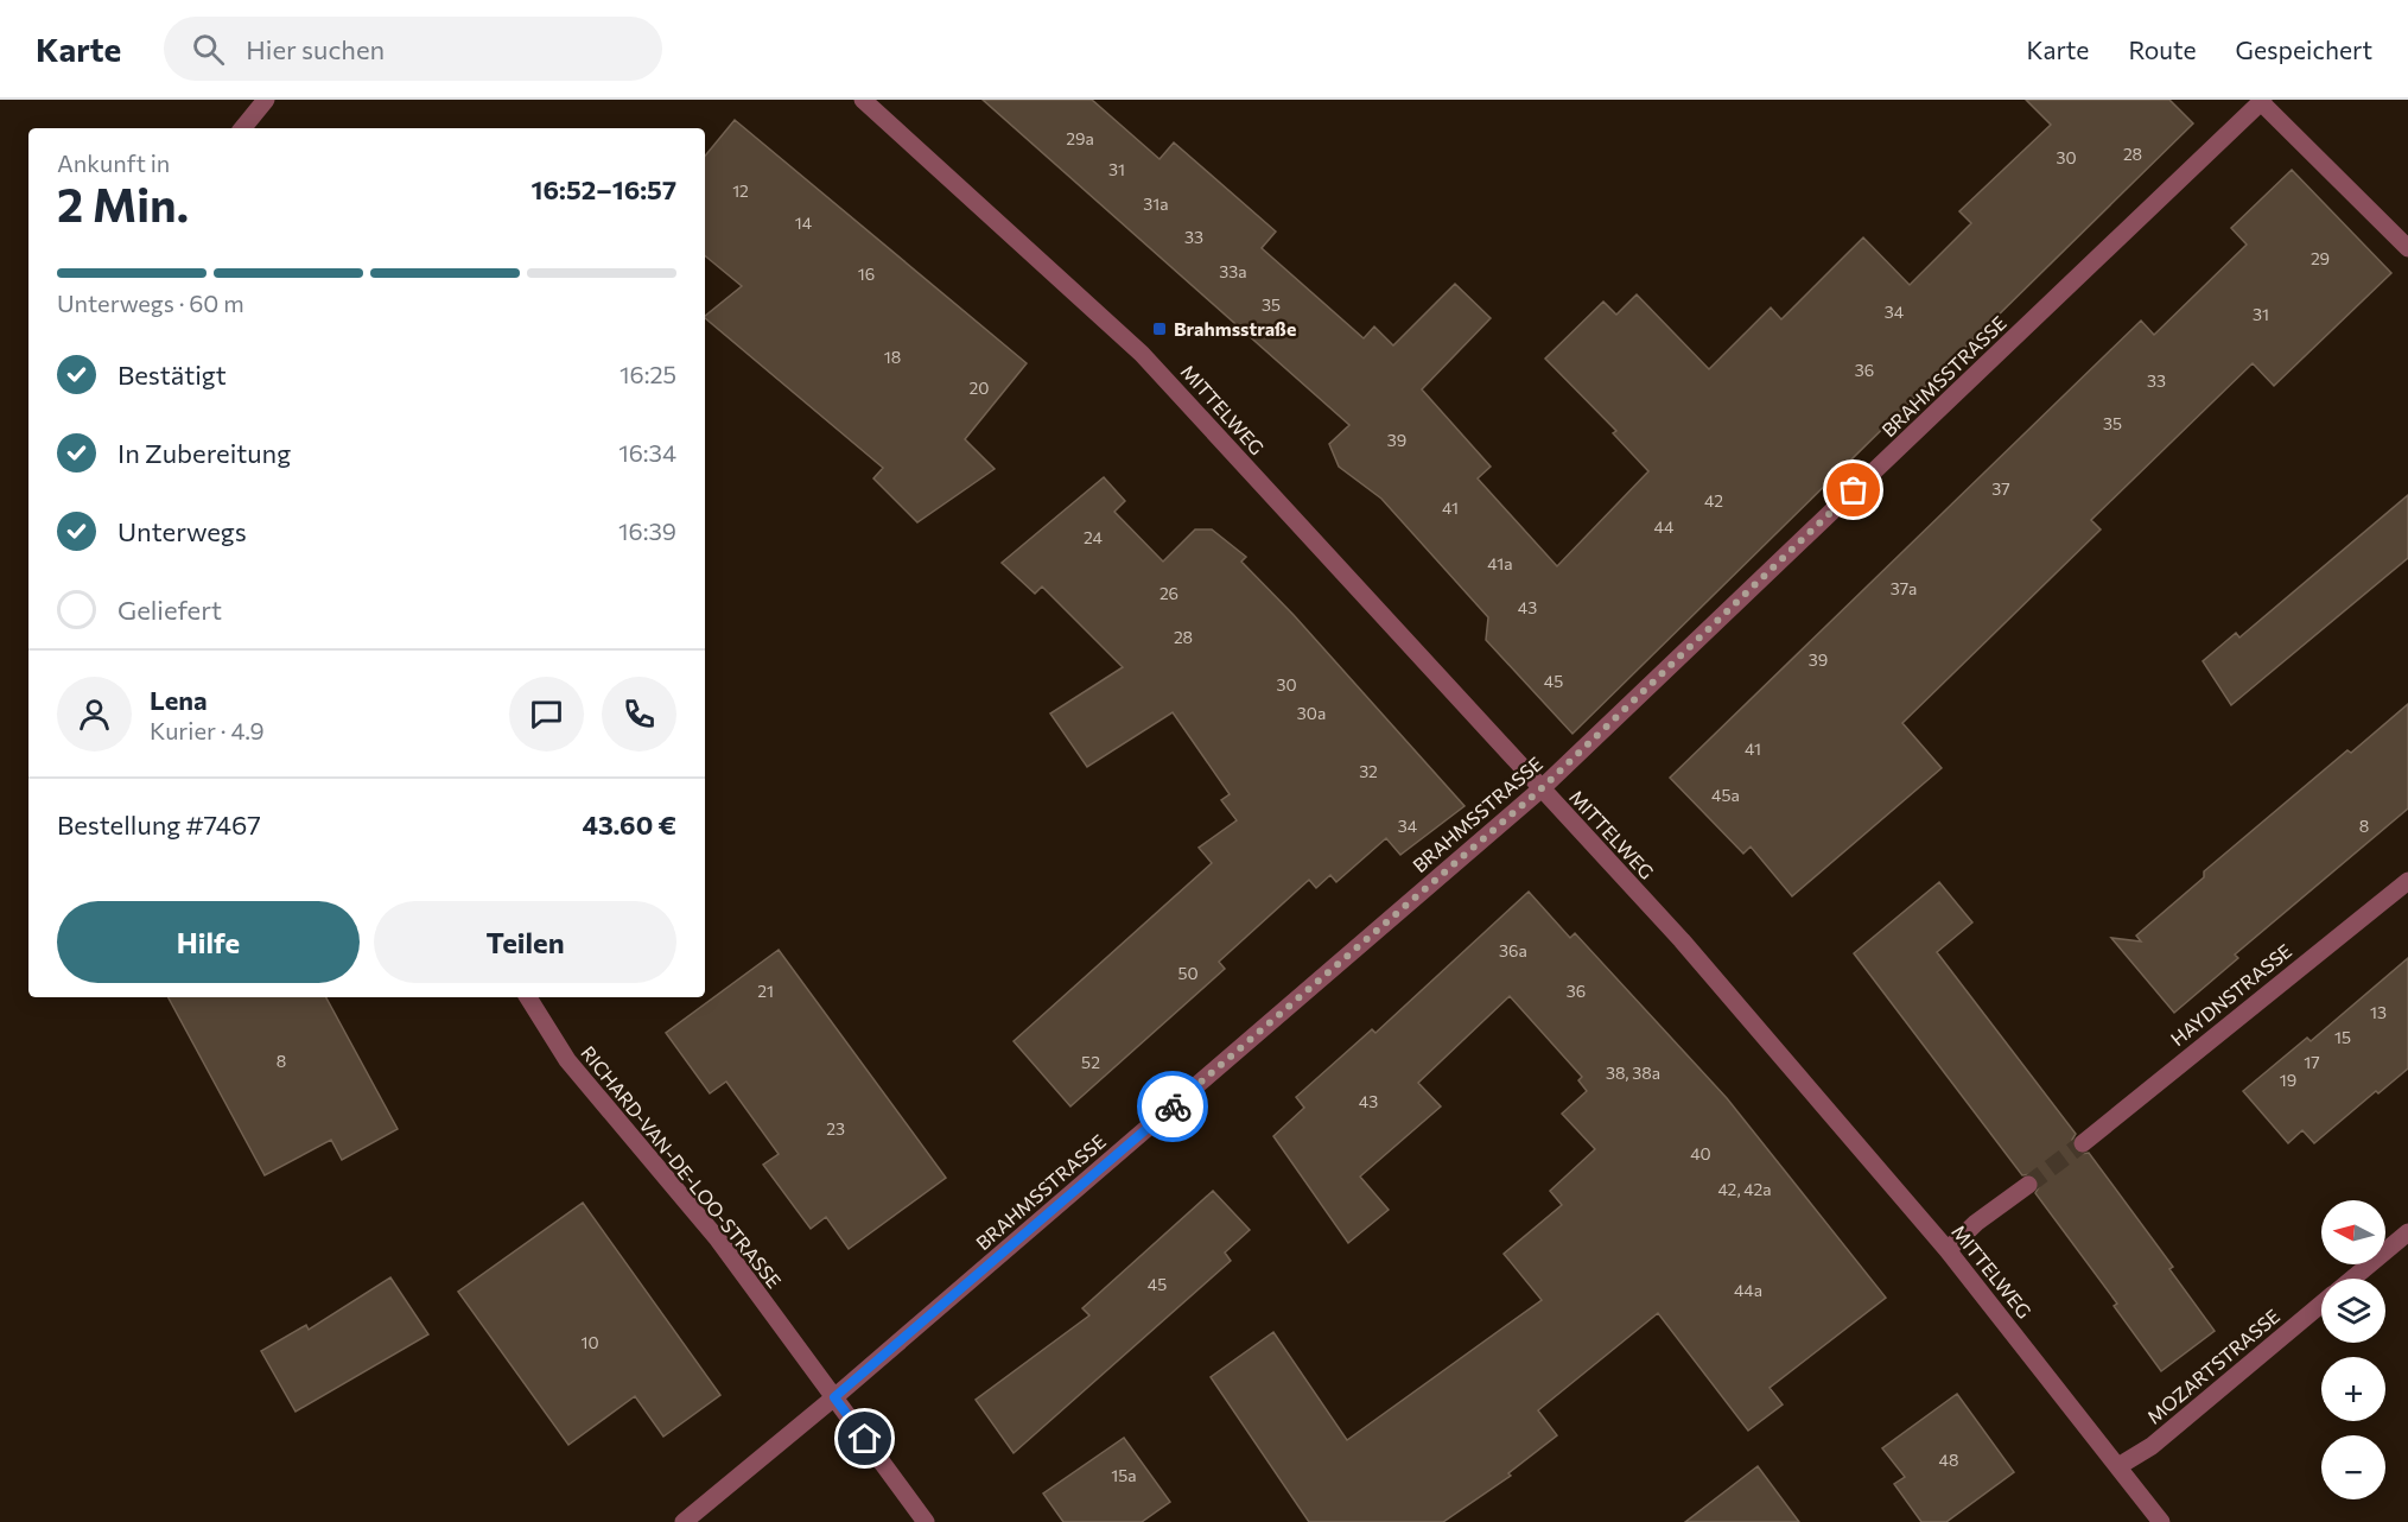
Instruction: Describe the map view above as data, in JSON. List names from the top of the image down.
{
  "streets": {
    "street": [
      "BRAHMSSTRASSE",
      "MITTELWEG",
      "HAYDNSTRASSE",
      "RICHARD-VAN-DE-LOO-STRASSE",
      "MOZARTSTRASSE"
    ]
  },
  "crossings": [
    ["BRAHMSSTRASSE", "MITTELWEG"],
    ["BRAHMSSTRASSE", "RICHARD-VAN-DE-LOO-STRASSE"],
    ["MITTELWEG", "MOZARTSTRASSE"]
  ],
  "places": {
    "transit": ["Brahmsstraße"]
  },
  "house_numbers": [
    "29a",
    "28",
    "30",
    "31",
    "12",
    "31a",
    "14",
    "33",
    "29",
    "33a",
    "16",
    "35",
    "34",
    "31",
    "18",
    "36",
    "33",
    "20",
    "35",
    "39",
    "37",
    "42",
    "41",
    "44",
    "24",
    "41a",
    "37a",
    "26",
    "43",
    "28",
    "39",
    "45",
    "30",
    "30a",
    "41",
    "32",
    "45a",
    "34",
    "8",
    "36a",
    "50",
    "21",
    "36",
    "13",
    "15",
    "8",
    "52",
    "17",
    "38, 38a",
    "19",
    "43",
    "23",
    "40",
    "42, 42a",
    "45",
    "44a",
    "10",
    "48",
    "15a"
  ],
  "north": "left",
  "page": {
    "header": "Karte",
    "search": "Hier suchen",
    "nav": ["Karte", "Route", "Gespeichert"],
    "heading": ["2 Min.", "Ankunft in", "16:52–16:57"],
    "panel": [
      "Lena",
      "Kurier · 4.9",
      "Bestellung #7467",
      "43.60 €"
    ],
    "bar": "Unterwegs · 60 m",
    "list": [
      ["Bestätigt", "16:25"],
      ["In Zubereitung", "16:34"],
      ["Unterwegs", "16:39"],
      "Geliefert"
    ],
    "buttons": ["Hilfe", "Teilen"],
    "map_buttons": ["+", "−"]
  }
}
